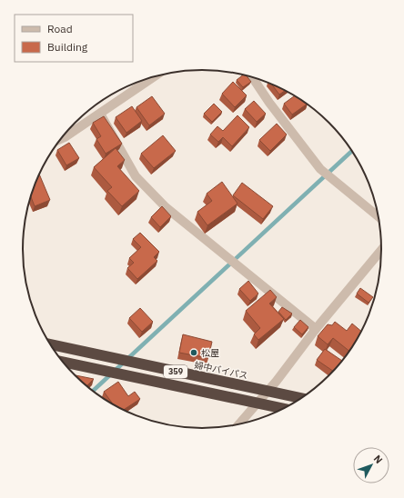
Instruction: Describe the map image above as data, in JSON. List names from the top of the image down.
{
  "streets": {
    "highway": ["婦中バイパス", "359"]
  },
  "places": ["松屋"],
  "legend": ["Road", "Building"],
  "north": "top right"
}
